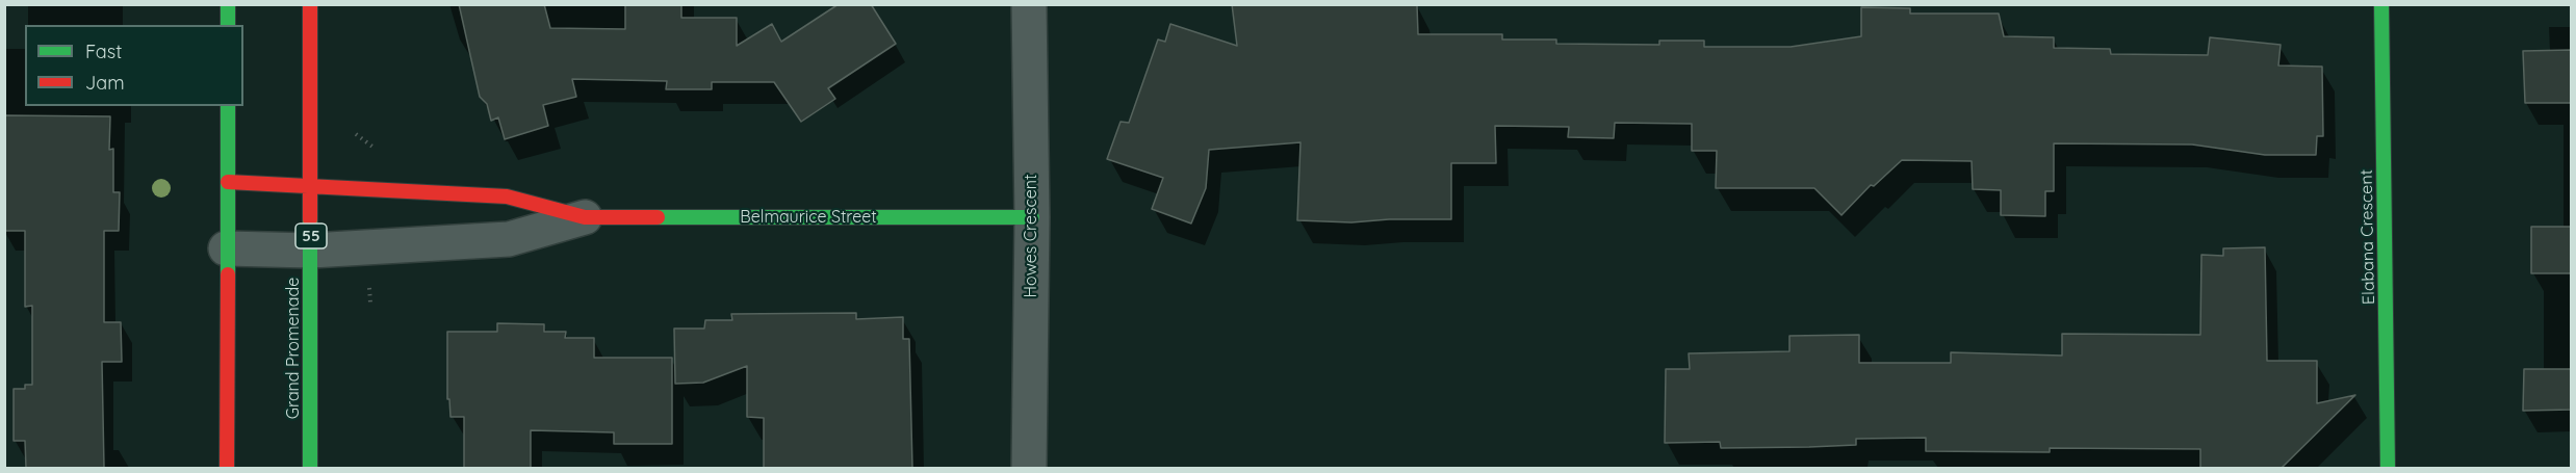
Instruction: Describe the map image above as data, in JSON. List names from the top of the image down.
{
  "streets": {
    "street": [
      "Belmaurice Street",
      "55",
      "Howes Crescent",
      "Elabana Crescent",
      "Grand Promenade"
    ]
  },
  "crossings": [
    ["Belmaurice Street", "Howes Crescent"],
    ["Belmaurice Street", "Grand Promenade"]
  ],
  "legend": ["Fast", "Jam"]
}
